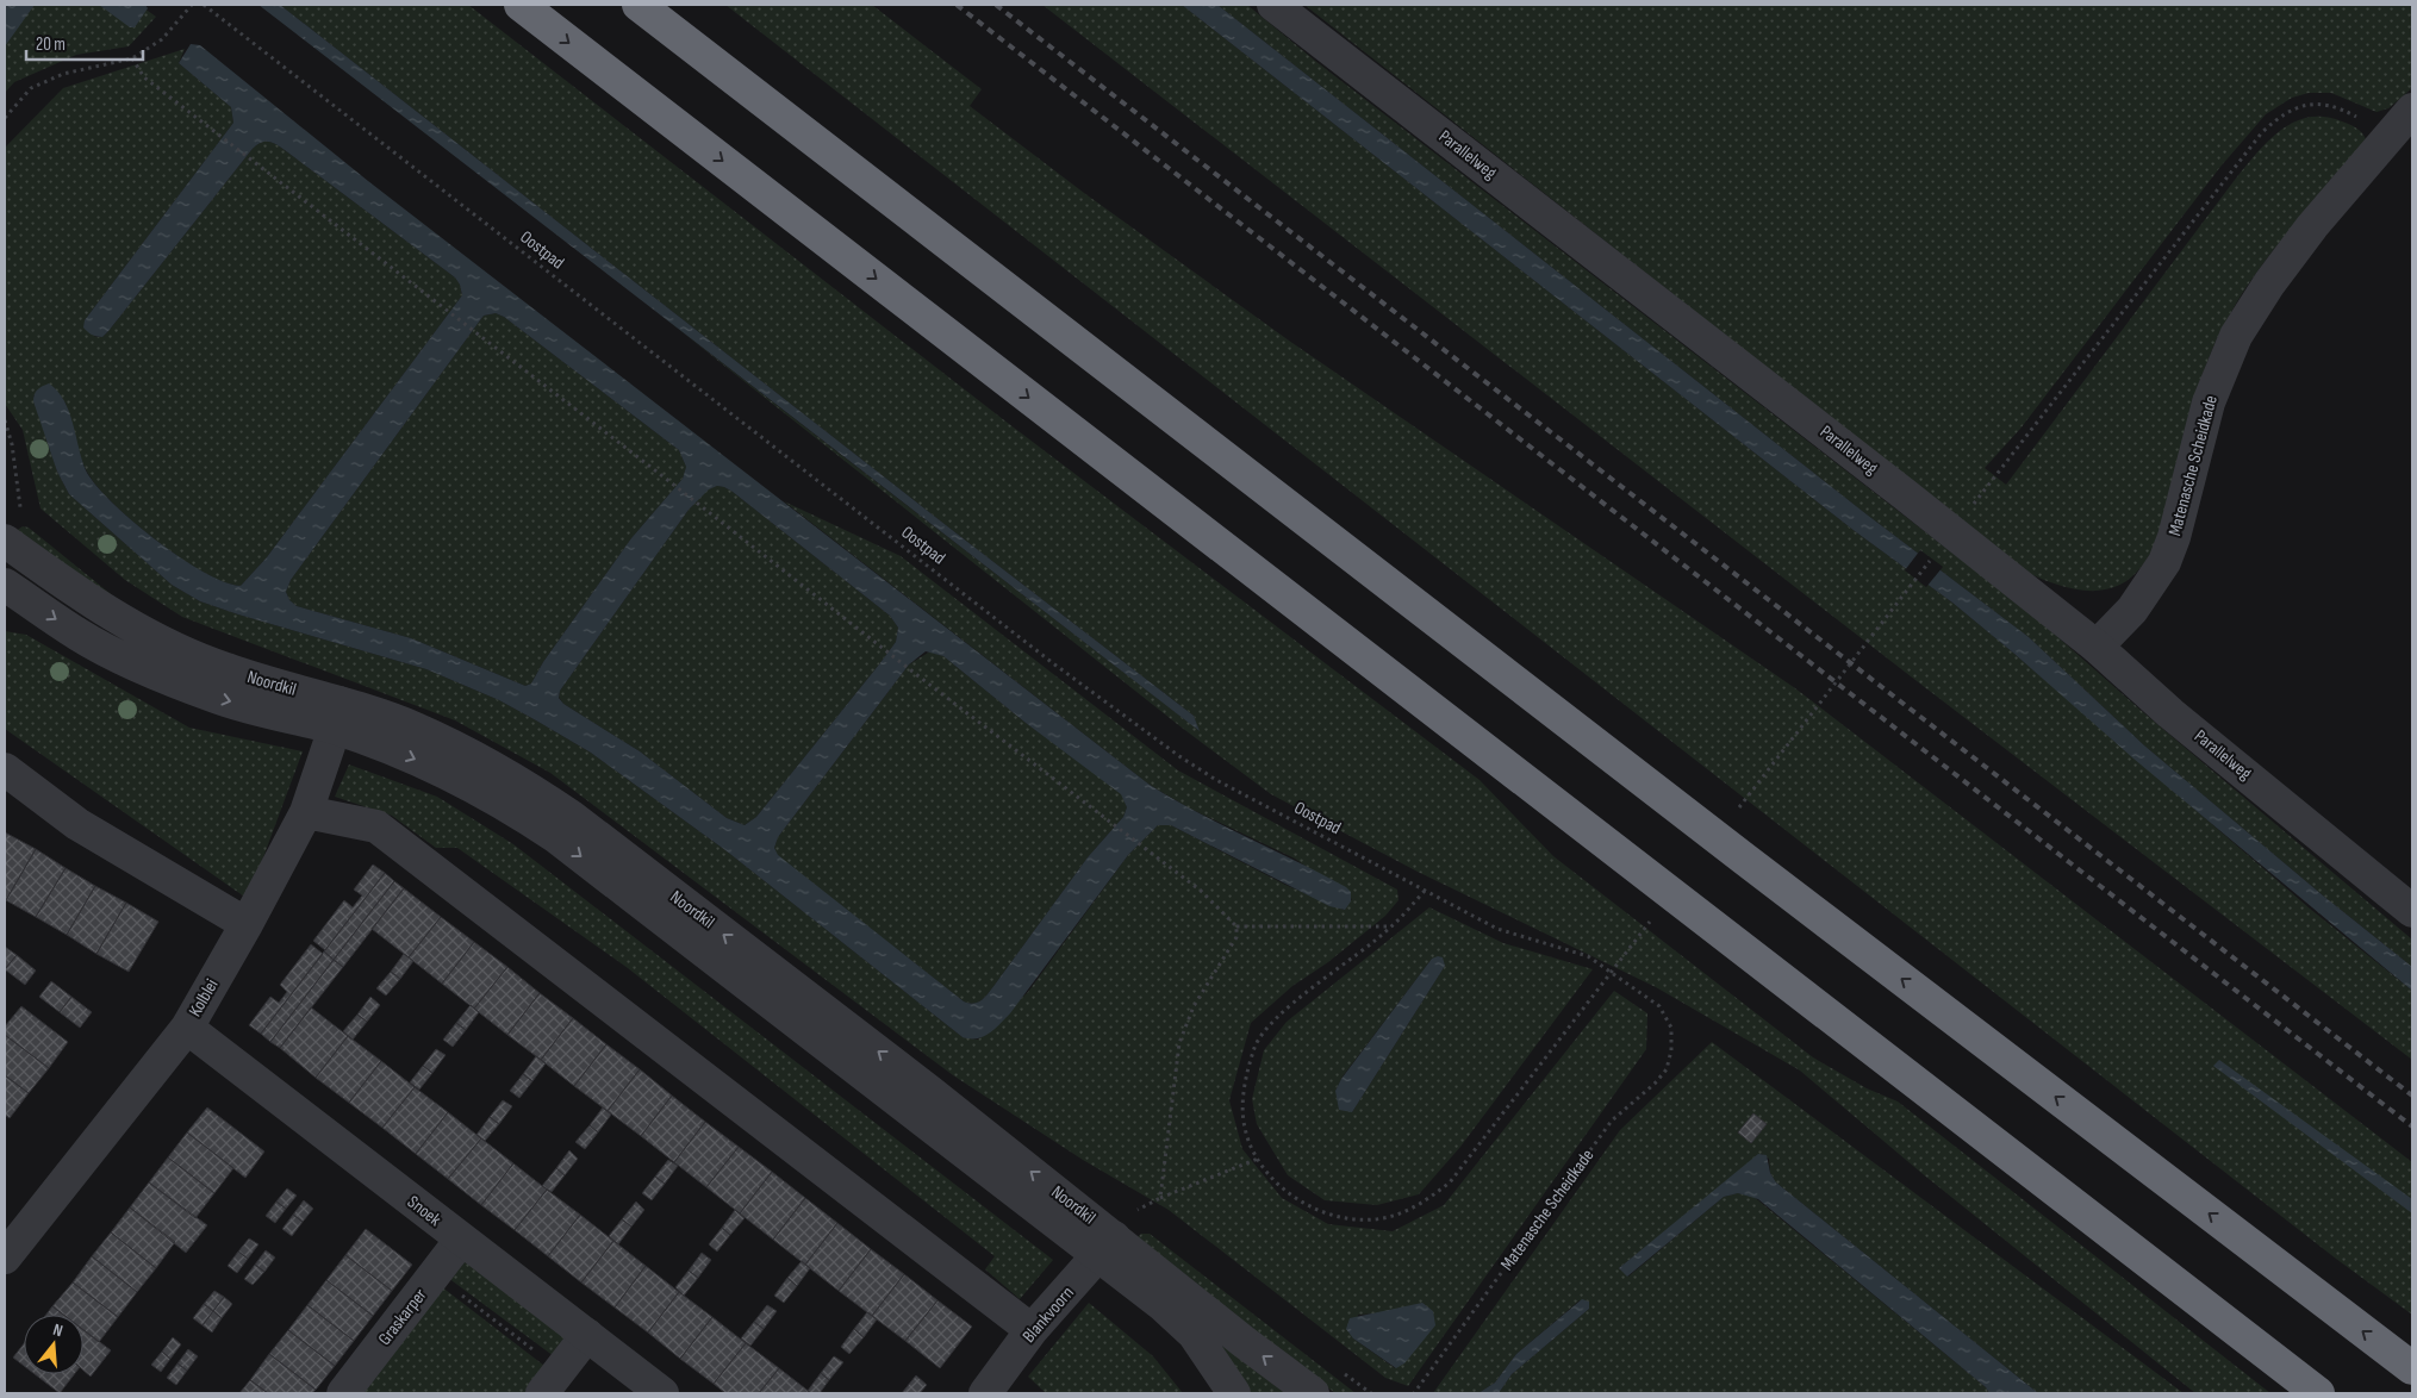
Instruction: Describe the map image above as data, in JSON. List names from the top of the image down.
{
  "streets": {
    "street": [
      "Parallelweg",
      "Matenasche Scheidkade",
      "Noordkil",
      "Kolblei",
      "Snoek",
      "Blankvoorn",
      "Graskarper"
    ],
    "path": ["Oostpad"]
  },
  "crossings": [
    ["Parallelweg", "Matenasche Scheidkade"],
    ["Oostpad", "Matenasche Scheidkade"],
    ["Noordkil", "Kolblei"],
    ["Noordkil", "Blankvoorn"],
    ["Kolblei", "Snoek"],
    ["Snoek", "Graskarper"]
  ],
  "scale_bar": "20 m",
  "north": "top"
}
